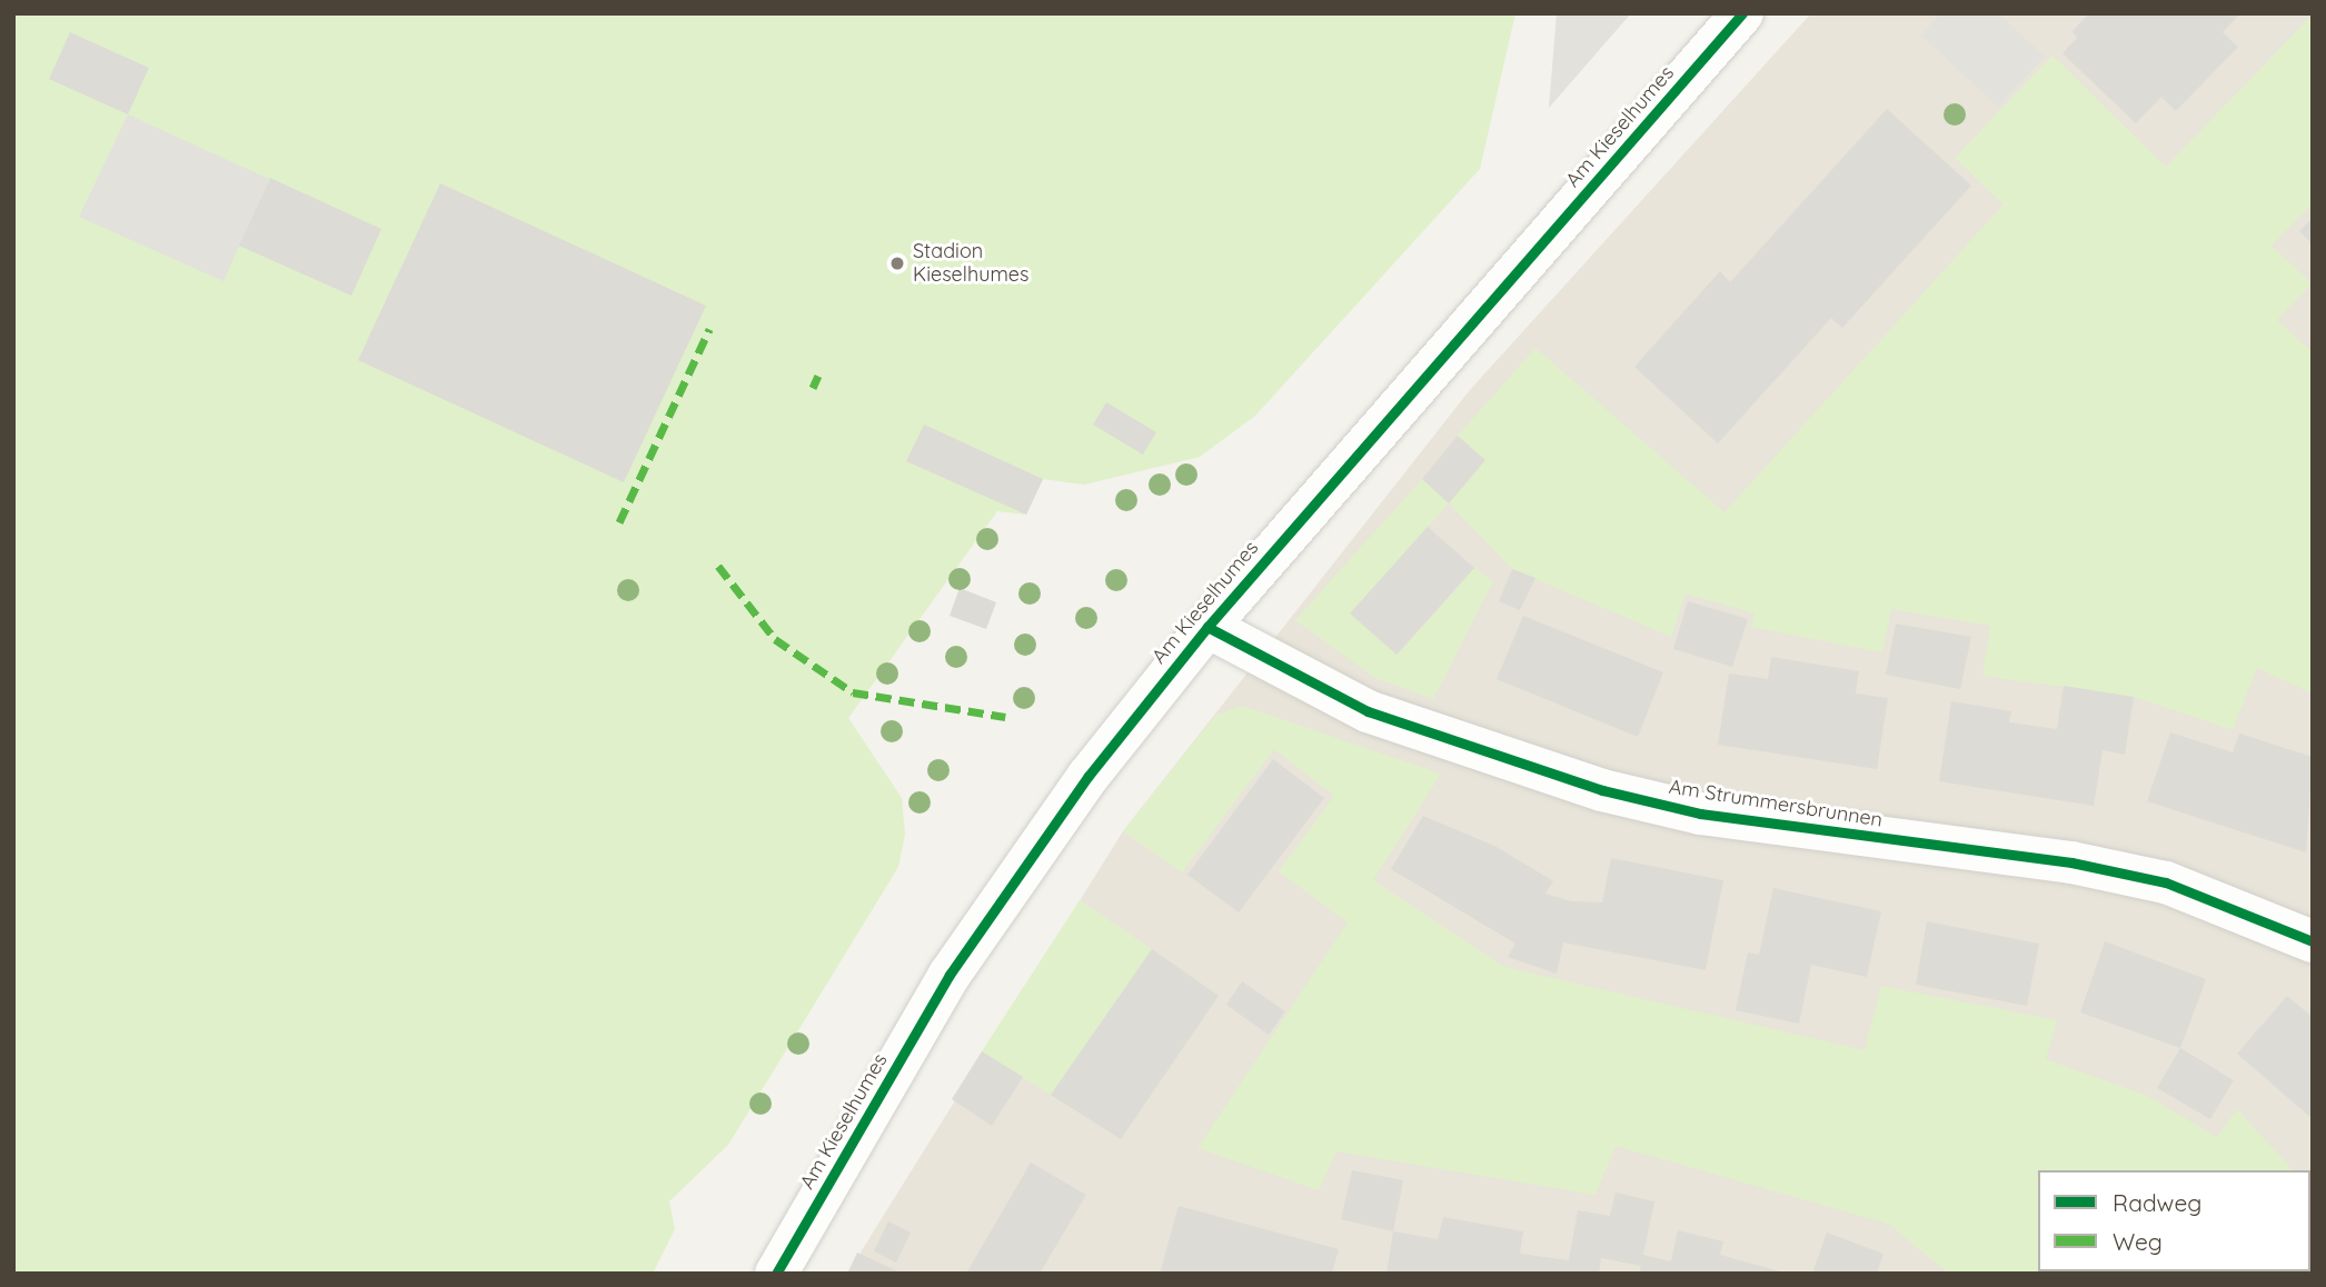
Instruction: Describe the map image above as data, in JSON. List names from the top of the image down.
{
  "streets": {
    "street": ["Am Kieselhumes", "Am Strummersbrunnen"]
  },
  "crossings": [
    ["Am Kieselhumes", "Am Strummersbrunnen"]
  ],
  "places": ["Stadion Kieselhumes"],
  "legend": ["Radweg", "Weg"]
}
